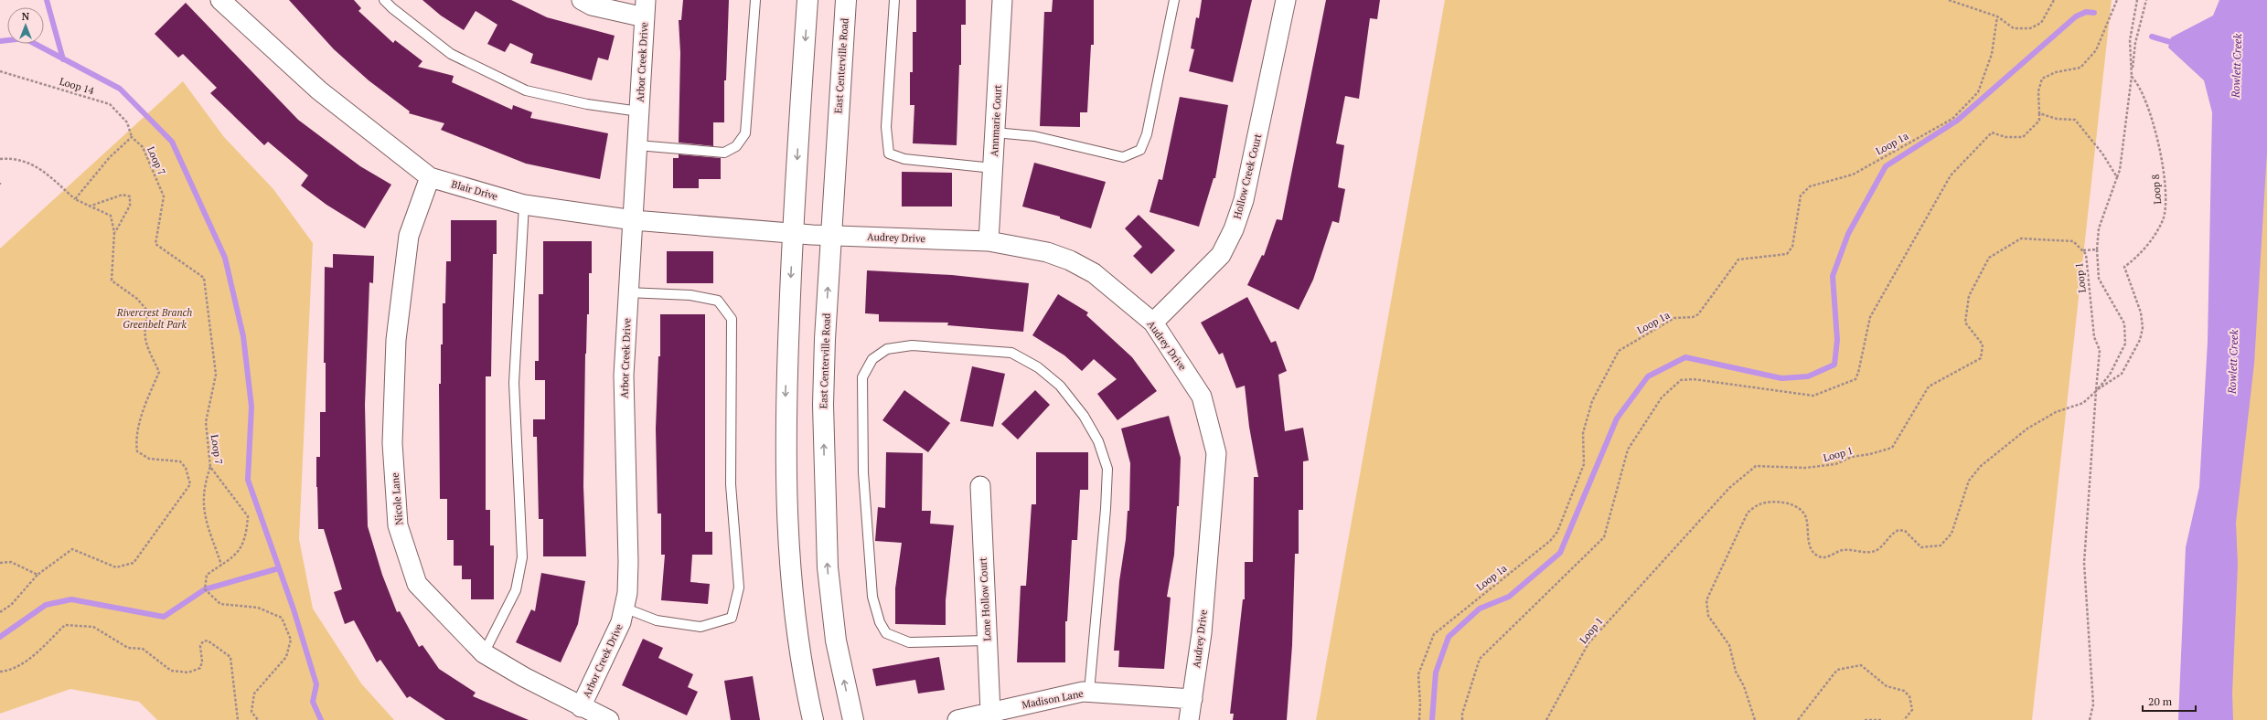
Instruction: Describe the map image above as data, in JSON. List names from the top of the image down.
{
  "streets": {
    "main road": ["East Centerville Road"],
    "street": [
      "Arbor Creek Drive",
      "Annmarie Court",
      "Hollow Creek Court",
      "Blair Drive",
      "Audrey Drive",
      "Nicole Lane",
      "Lone Hollow Court",
      "Madison Lane"
    ],
    "path": [
      "Loop 14",
      "Loop 1a",
      "Loop 7",
      "Loop 8",
      "Loop 1"
    ]
  },
  "crossings": [
    ["Arbor Creek Drive", "Blair Drive"],
    ["Arbor Creek Drive", "Nicole Lane"],
    ["East Centerville Road", "Audrey Drive"],
    ["Loop 14", "Loop 7"],
    ["Annmarie Court", "Audrey Drive"],
    ["Hollow Creek Court", "Audrey Drive"],
    ["Loop 8", "Loop 1"],
    ["Blair Drive", "Audrey Drive"],
    ["Blair Drive", "Nicole Lane"],
    ["Audrey Drive", "Madison Lane"],
    ["Lone Hollow Court", "Madison Lane"]
  ],
  "water": ["Rowlett Creek"],
  "parks": ["Rivercrest Branch Greenbelt Park"],
  "scale_bar": "20 m",
  "north": "top"
}
